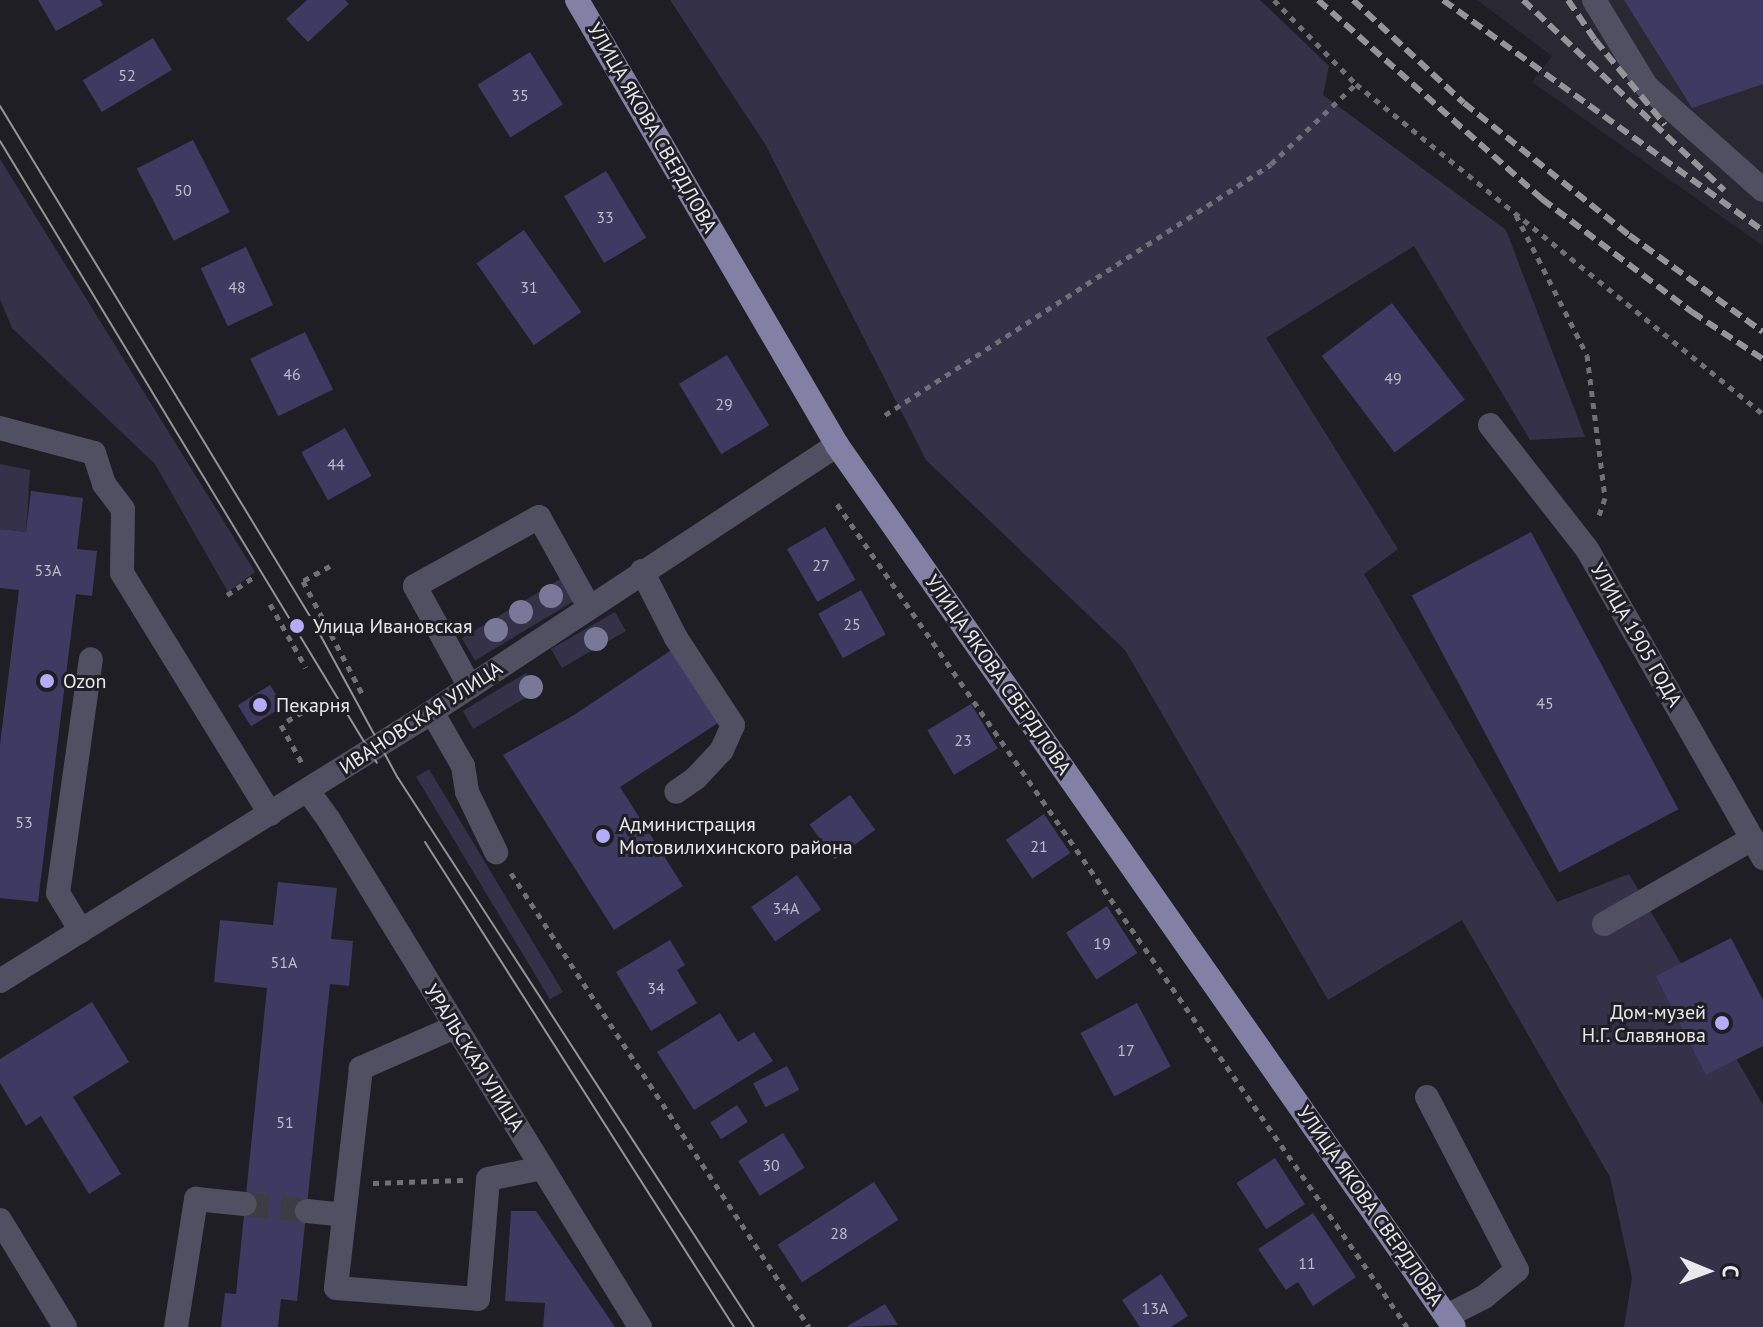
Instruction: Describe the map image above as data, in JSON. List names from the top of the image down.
{
  "streets": {
    "main road": ["УЛИЦА ЯКОВА СВЕРДЛОВА"],
    "street": ["УЛИЦА 1905 ГОДА", "ИВАНОВСКАЯ УЛИЦА", "УРАЛЬСКАЯ УЛИЦА"]
  },
  "crossings": [
    ["УЛИЦА ЯКОВА СВЕРДЛОВА", "ИВАНОВСКАЯ УЛИЦА"],
    ["ИВАНОВСКАЯ УЛИЦА", "УРАЛЬСКАЯ УЛИЦА"]
  ],
  "places": [
    "Улица Ивановская",
    "Ozon",
    "Пекарня",
    "Администрация Мотовилихинского района",
    "Дом-музей Н.Г. Славянова"
  ],
  "house_numbers": [
    "52",
    "35",
    "50",
    "33",
    "48",
    "31",
    "46",
    "49",
    "29",
    "44",
    "27",
    "53А",
    "25",
    "45",
    "23",
    "53",
    "21",
    "34А",
    "19",
    "51А",
    "34",
    "17",
    "51",
    "30",
    "28",
    "11",
    "13А"
  ],
  "north": "right"
}
